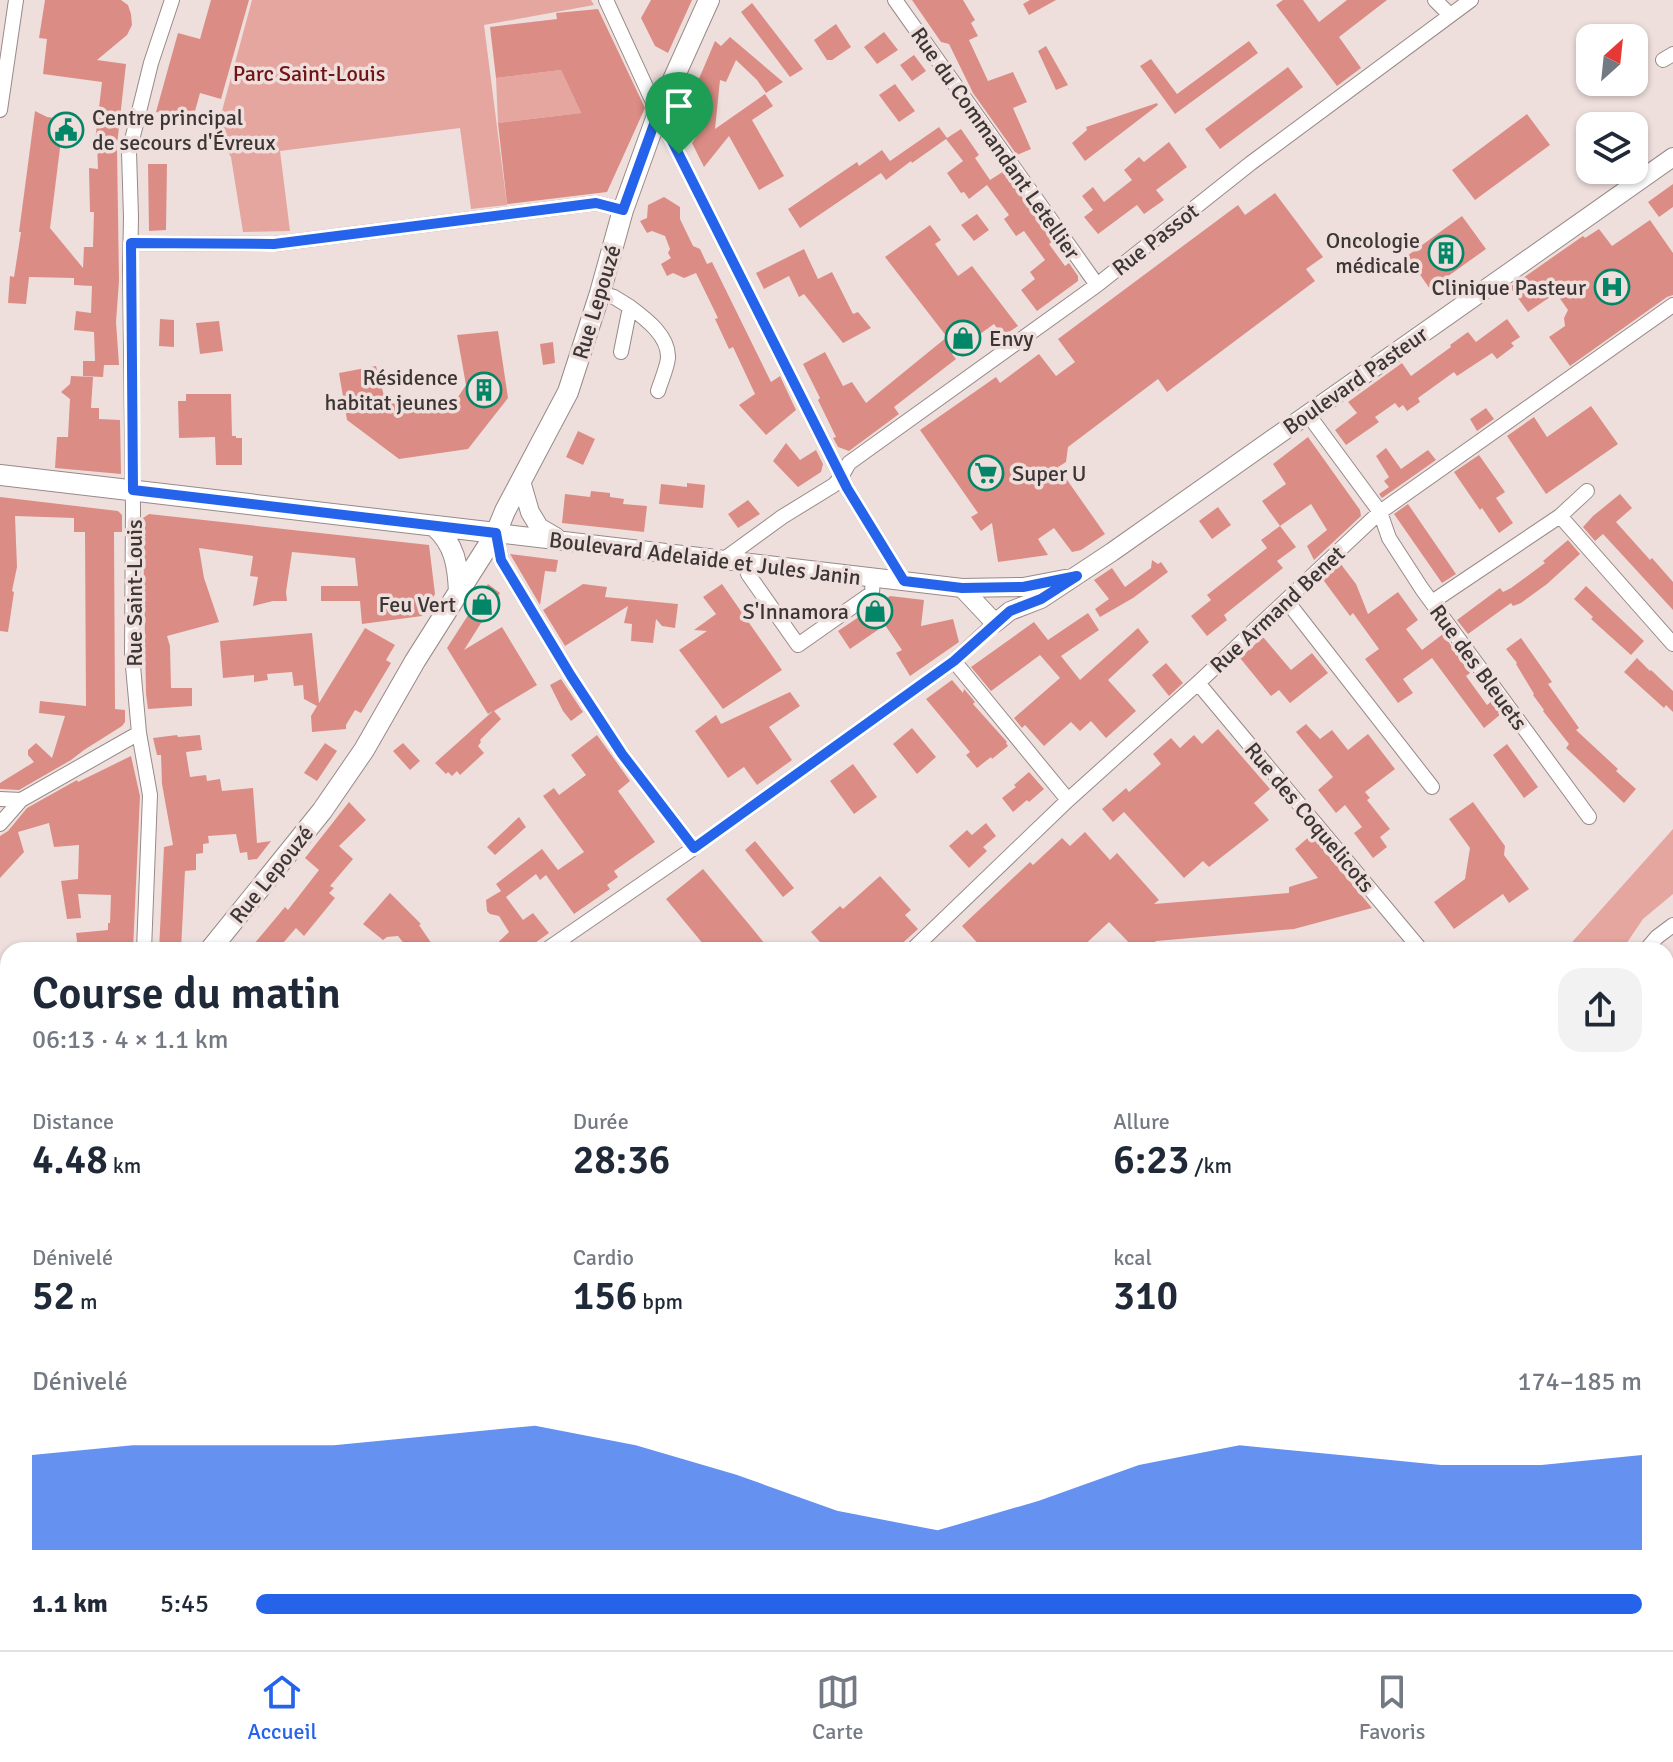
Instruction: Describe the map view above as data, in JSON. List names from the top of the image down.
{
  "streets": {
    "main road": ["Rue Lepouzé"],
    "street": [
      "Rue du Commandant Letellier",
      "Rue Passot",
      "Boulevard Pasteur",
      "Boulevard Adelaide et Jules Janin",
      "Rue Saint-Louis",
      "Rue Armand Benet",
      "Rue des Bleuets",
      "Rue des Coquelicots"
    ]
  },
  "crossings": [
    ["Rue du Commandant Letellier", "Rue Passot"],
    ["Rue Passot", "Boulevard Adelaide et Jules Janin"],
    ["Rue Lepouzé", "Boulevard Adelaide et Jules Janin"],
    ["Boulevard Pasteur", "Boulevard Adelaide et Jules Janin"],
    ["Boulevard Pasteur", "Rue des Bleuets"],
    ["Rue Armand Benet", "Rue des Bleuets"],
    ["Rue Armand Benet", "Rue des Coquelicots"]
  ],
  "parks": ["Parc Saint-Louis"],
  "places": {
    "public building": ["Centre principal de secours d'Évreux"],
    "building": ["Oncologie médicale", "Résidence habitat jeunes"],
    "hospital": ["Clinique Pasteur"],
    "shop": ["Envy", "Feu Vert", "S'Innamora"],
    "supermarket": ["Super U"]
  },
  "north": "top right",
  "page": {
    "heading": ["Course du matin", "06:13 · 4 × 1.1 km"],
    "stats": [
      ["Distance", "4.48 km"],
      ["Durée", "28:36"],
      ["Allure", "6:23 /km"],
      ["Dénivelé", "52 m"],
      ["Cardio", "156 bpm"],
      ["kcal", "310"]
    ],
    "chart": ["Dénivelé", "174–185 m"],
    "list": [
      {
        "name": "1.1 km",
        "note": "5:45"
      }
    ],
    "tabs": ["Accueil", "Carte", "Favoris"]
  }
}
